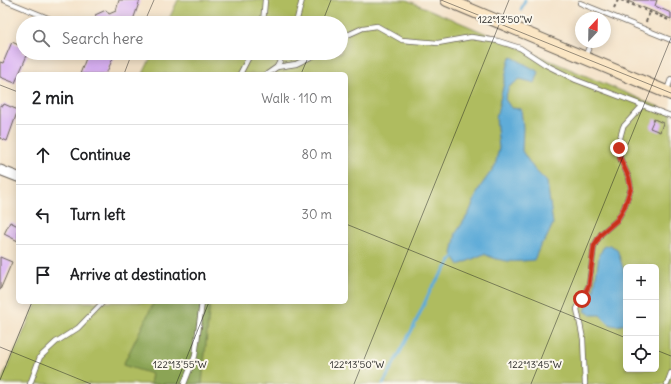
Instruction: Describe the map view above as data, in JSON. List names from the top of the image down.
{
  "north": "top",
  "page": {
    "search": "Search here",
    "heading": ["2 min", "Walk · 110 m"],
    "list": [
      ["Continue", "80 m"],
      ["Turn left", "30 m"],
      "Arrive at destination"
    ],
    "map_buttons": ["+", "−"]
  },
  "coordinates": ["122°13'50\"W", "122°13'55\"W", "122°13'45\"W"]
}
